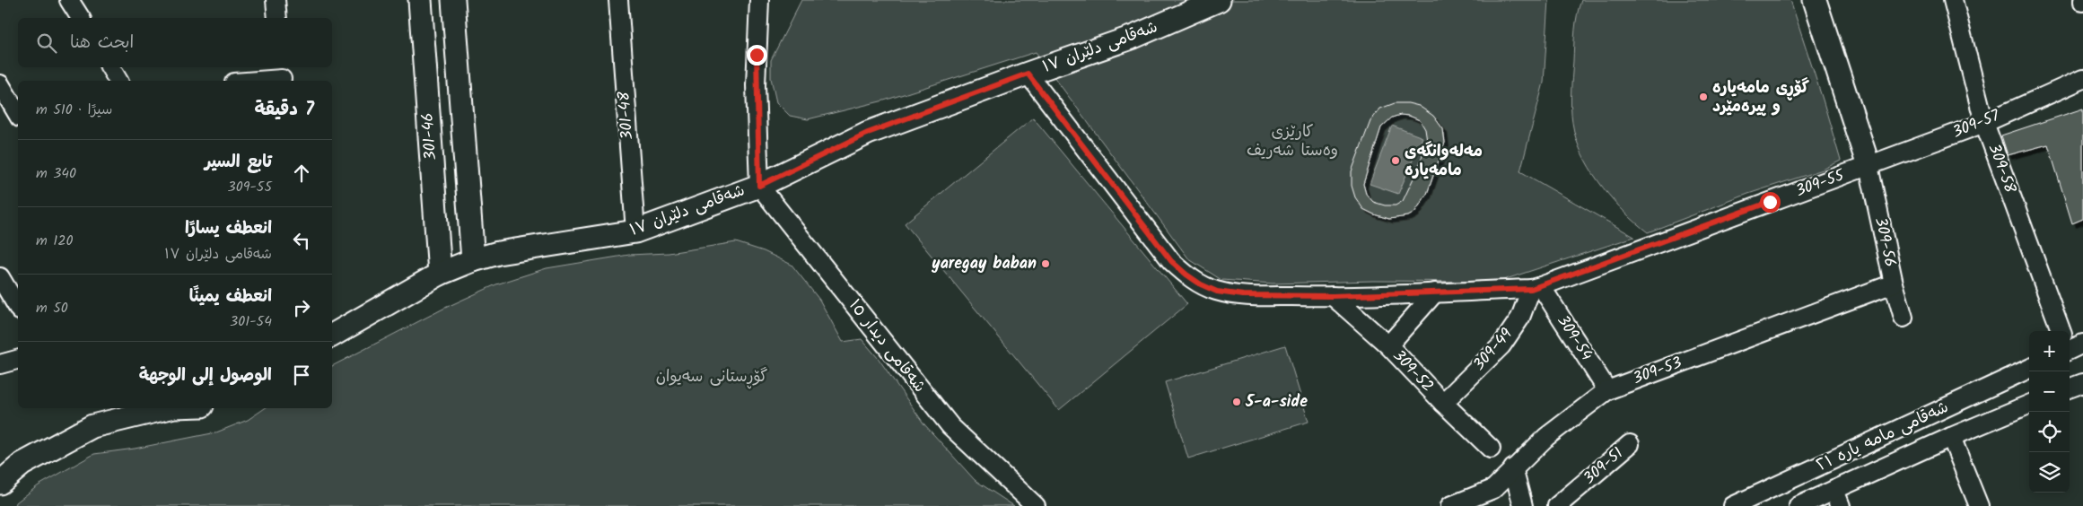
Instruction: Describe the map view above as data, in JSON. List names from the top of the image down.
{
  "streets": {
    "main road": ["شەقامی دلێران ١٧", "301-46"],
    "street": [
      "301-48",
      "309-57",
      "309-58",
      "309-55",
      "309-56",
      "309-54",
      "شەقامی دیدار ١٥",
      "309-49",
      "309-52",
      "309-53",
      "شەقامی مامە یارە ٢١",
      "309-51"
    ]
  },
  "crossings": [
    ["شەقامی دلێران ١٧", "301-48"],
    ["شەقامی دلێران ١٧", "301-46"],
    ["شەقامی دلێران ١٧", "309-55"],
    ["شەقامی دلێران ١٧", "شەقامی دیدار ١٥"],
    ["309-57", "309-58"],
    ["309-57", "309-55"],
    ["309-57", "309-56"],
    ["309-55", "309-56"],
    ["309-55", "309-54"],
    ["309-55", "309-49"],
    ["309-55", "309-52"],
    ["309-56", "309-53"],
    ["309-54", "309-49"],
    ["309-54", "309-53"],
    ["309-49", "309-52"]
  ],
  "parks": ["کارێزی وەستا شەریف", "گۆڕستانی سەیوان"],
  "places": [
    "گۆڕی مامەیارە و پیرەمێرد",
    "مەلەوانگەی مامەیارە",
    "yaregay baban",
    "5-a-side"
  ],
  "page": {
    "search": "ابحث هنا",
    "heading": ["7 دقيقة", "سيرًا · 510 m"],
    "list": [
      ["تابع السير", "309-55", "340 m"],
      ["انعطف يسارًا", "شەقامی دلێران ١٧", "120 m"],
      ["انعطف يمينًا", "301-54", "50 m"],
      "الوصول إلى الوجهة"
    ],
    "map_buttons": ["+", "−"]
  }
}
